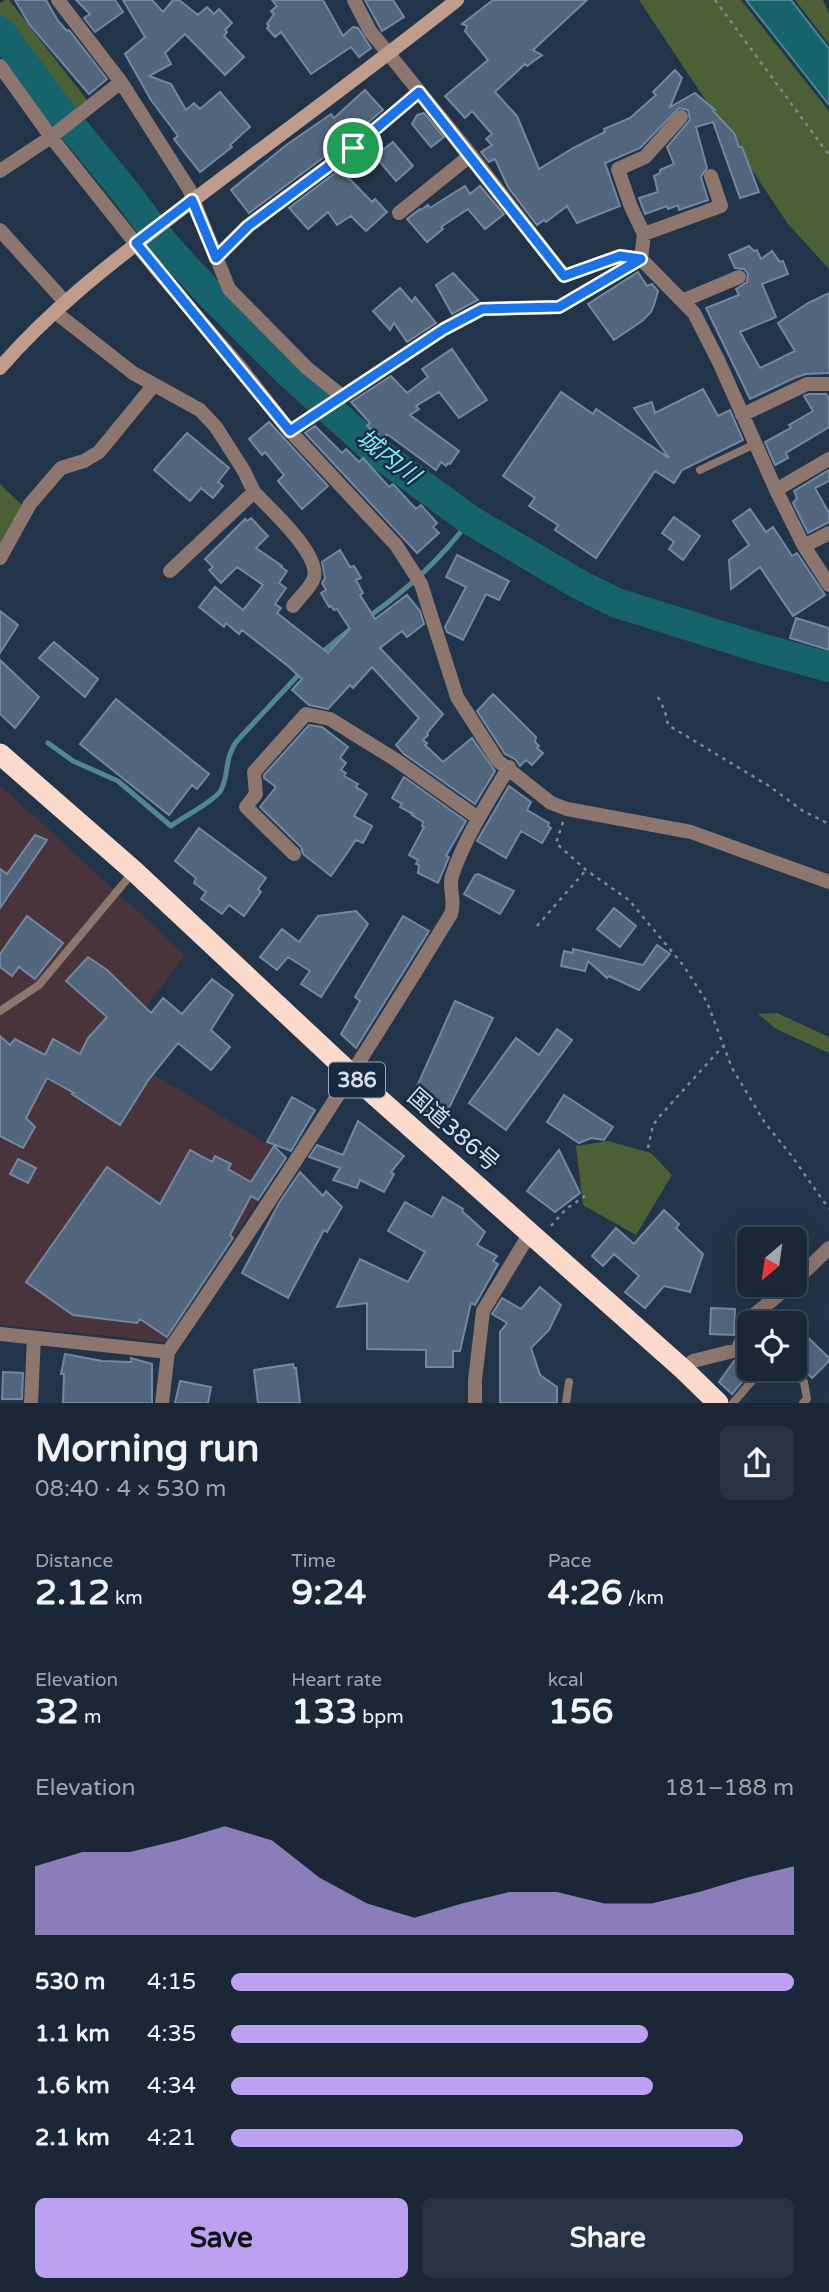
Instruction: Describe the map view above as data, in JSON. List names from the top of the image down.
{
  "streets": {
    "highway": ["386", "国道386号"]
  },
  "water": ["城内川"],
  "north": "bottom left",
  "page": {
    "heading": ["Morning run", "08:40 · 4 × 530 m"],
    "stats": [
      ["Distance", "2.12 km"],
      ["Time", "9:24"],
      ["Pace", "4:26 /km"],
      ["Elevation", "32 m"],
      ["Heart rate", "133 bpm"],
      ["kcal", "156"]
    ],
    "chart": ["Elevation", "181–188 m"],
    "list": [
      {
        "name": "530 m",
        "note": "4:15"
      },
      {
        "name": "1.1 km",
        "note": "4:35"
      },
      {
        "name": "1.6 km",
        "note": "4:34"
      },
      {
        "name": "2.1 km",
        "note": "4:21"
      }
    ],
    "buttons": ["Save", "Share"]
  }
}
